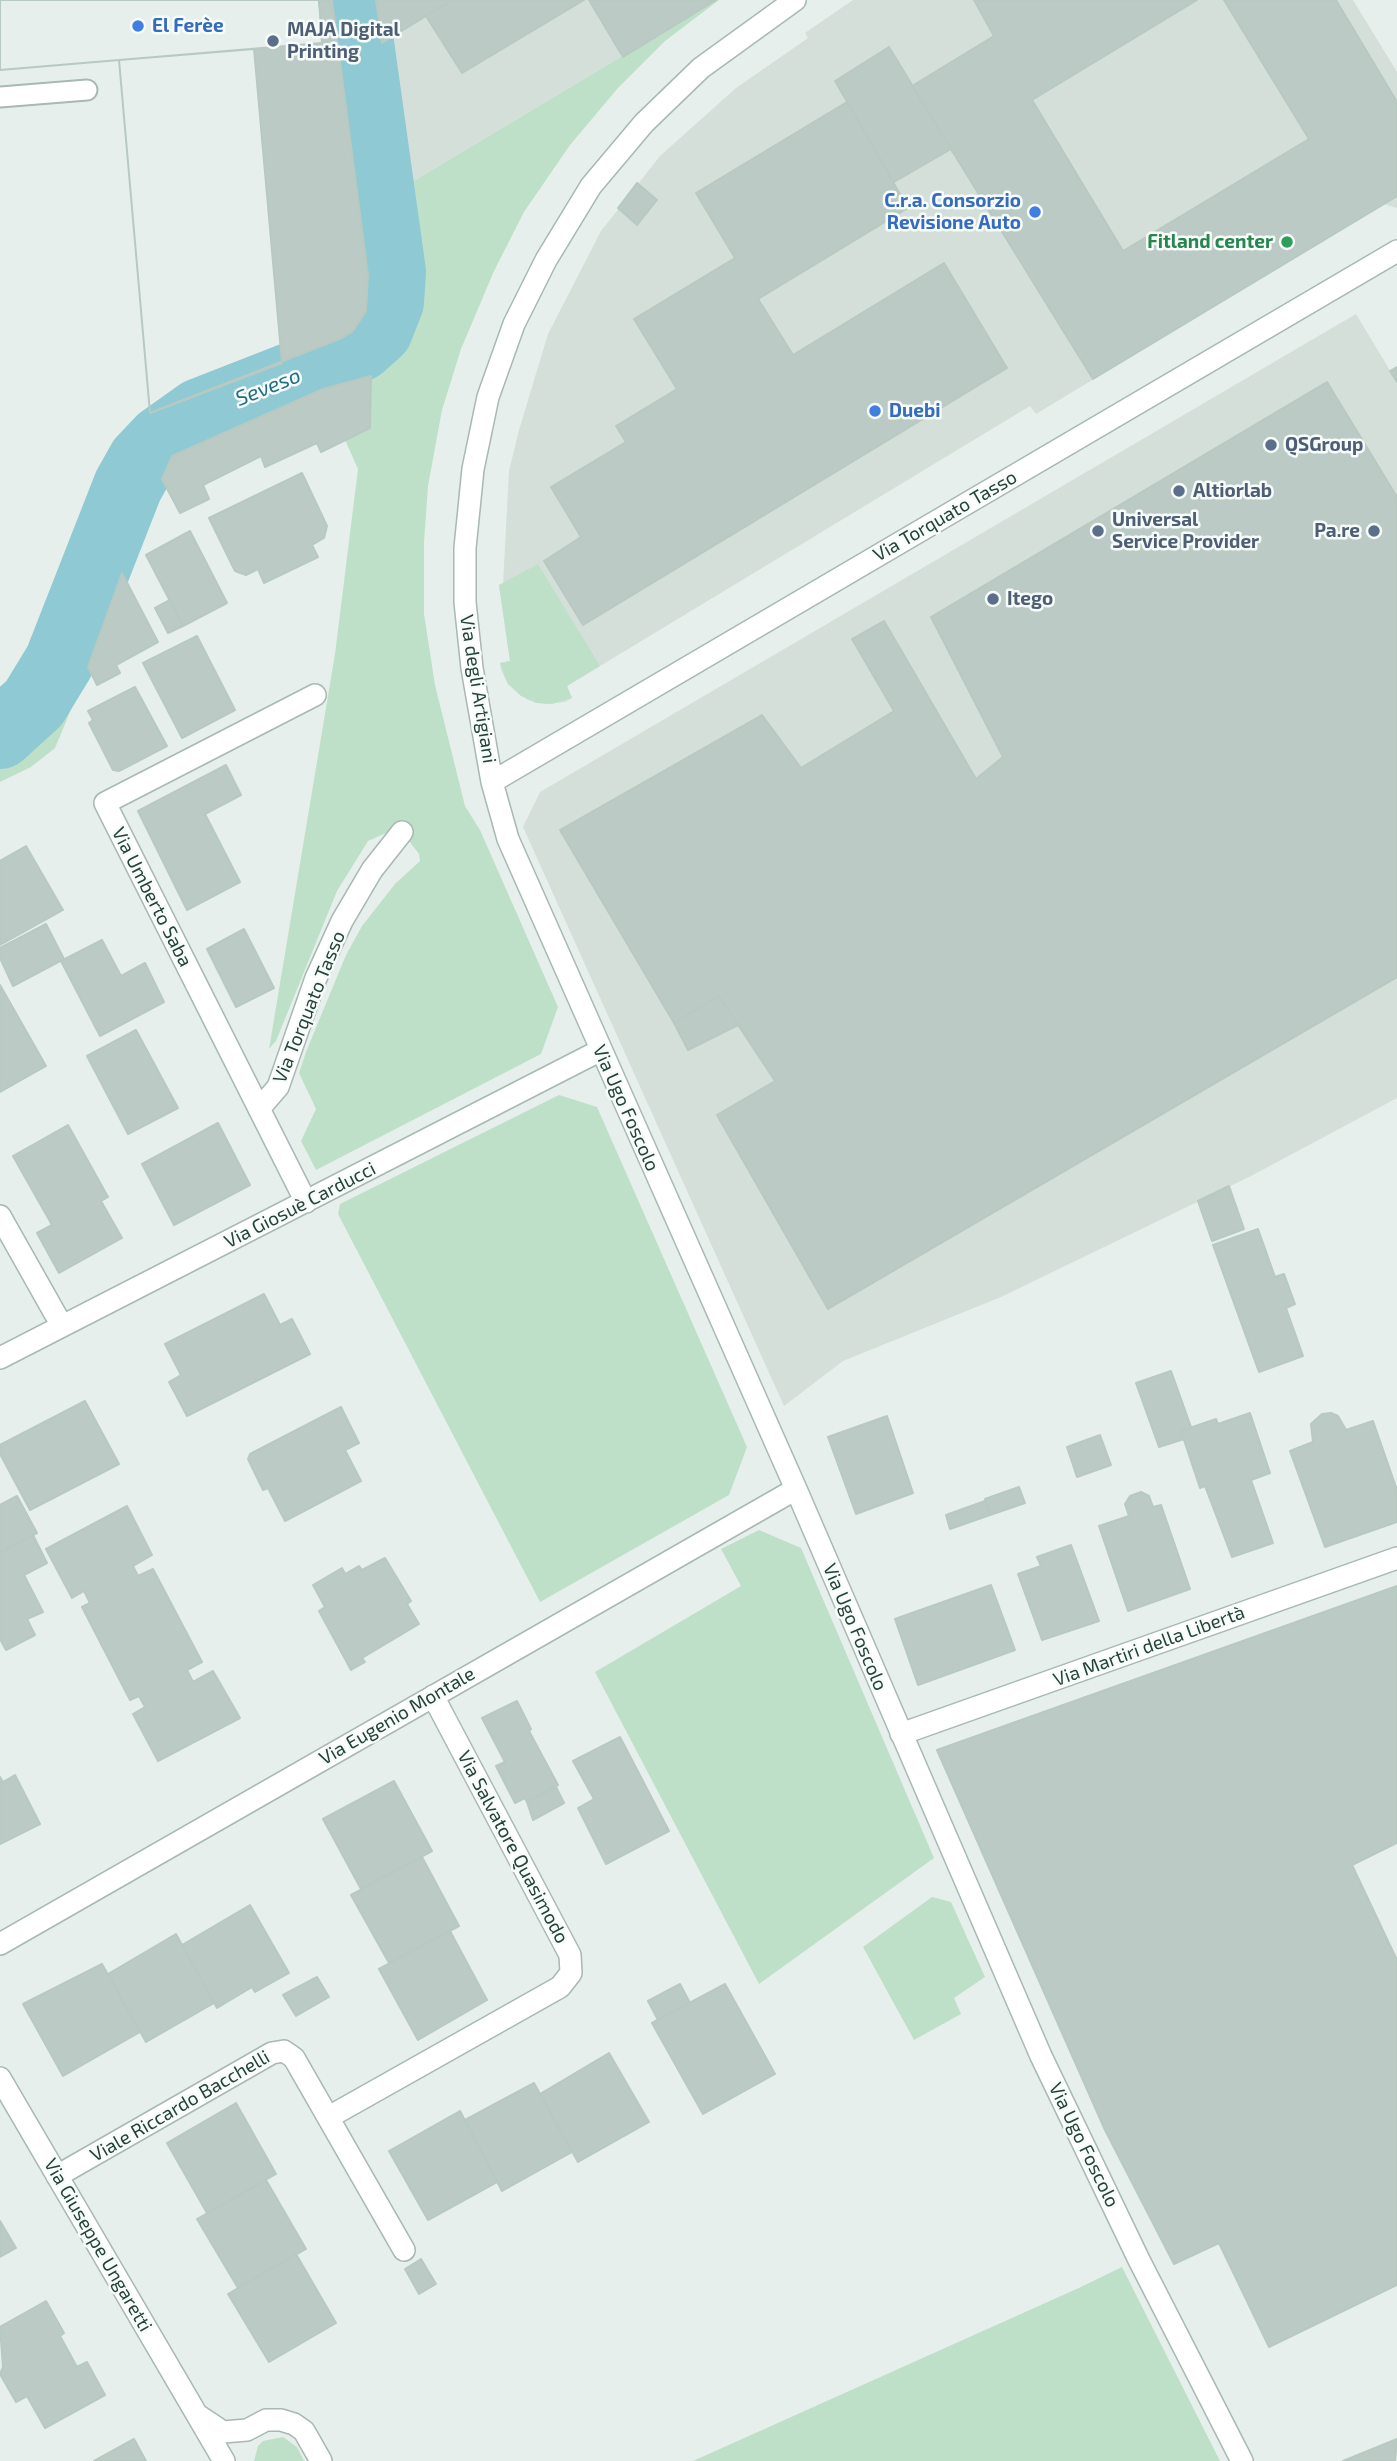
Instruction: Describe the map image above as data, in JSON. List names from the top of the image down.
{
  "streets": {
    "street": [
      "Via Torquato Tasso",
      "Via degli Artigiani",
      "Via Umberto Saba",
      "Via Ugo Foscolo",
      "Via Giosuè Carducci",
      "Via Martiri della Libertà",
      "Via Eugenio Montale",
      "Via Salvatore Quasimodo",
      "Viale Riccardo Bacchelli",
      "Via Giuseppe Ungaretti"
    ]
  },
  "crossings": [
    ["Via Torquato Tasso", "Via degli Artigiani"],
    ["Via Torquato Tasso", "Via Umberto Saba"],
    ["Via Torquato Tasso", "Via Ugo Foscolo"],
    ["Via degli Artigiani", "Via Ugo Foscolo"],
    ["Via Umberto Saba", "Via Giosuè Carducci"],
    ["Via Ugo Foscolo", "Via Giosuè Carducci"],
    ["Via Ugo Foscolo", "Via Martiri della Libertà"],
    ["Via Ugo Foscolo", "Via Eugenio Montale"],
    ["Via Eugenio Montale", "Via Salvatore Quasimodo"],
    ["Via Salvatore Quasimodo", "Viale Riccardo Bacchelli"],
    ["Viale Riccardo Bacchelli", "Via Giuseppe Ungaretti"]
  ],
  "water": ["Seveso"],
  "places": [
    "El Ferèe",
    "MAJA Digital Printing",
    "C.r.a. Consorzio Revisione Auto",
    "Fitland center",
    "Duebi",
    "QSGroup",
    "Altiorlab",
    "Universal Service Provider",
    "Pa.re",
    "Itego"
  ]
}
